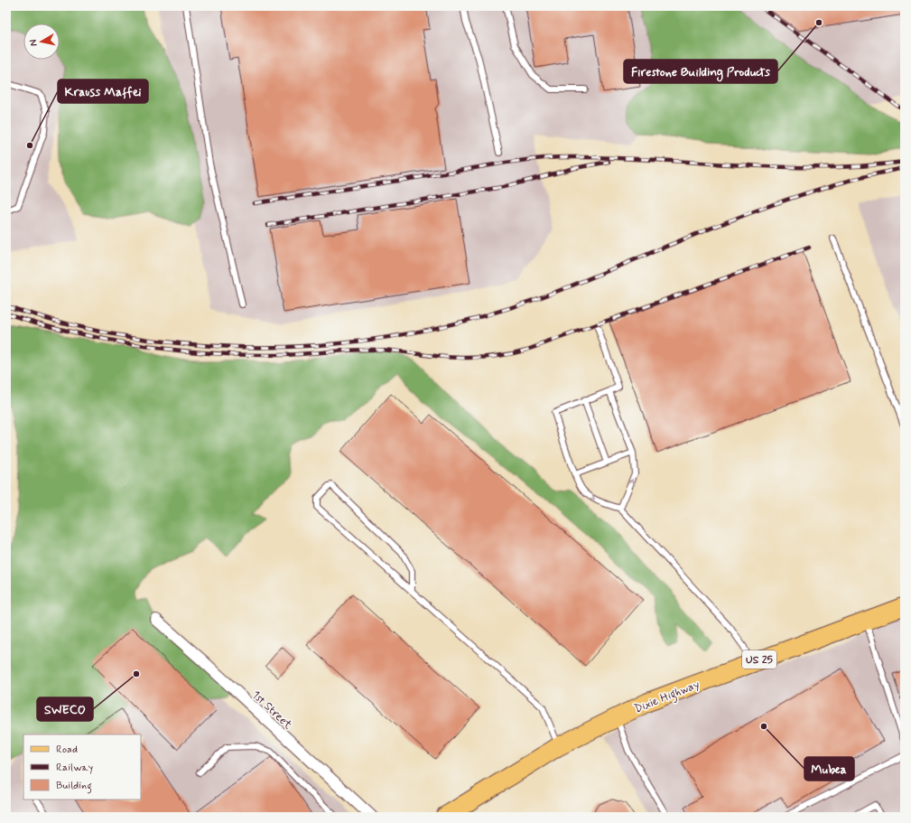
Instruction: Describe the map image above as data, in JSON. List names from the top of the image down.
{
  "streets": {
    "main road": ["US 25", "Dixie Highway"],
    "street": ["1st Street"]
  },
  "places": [
    "Firestone Building Products",
    "Krauss Maffei",
    "SWECO",
    "Mubea"
  ],
  "legend": ["Road", "Railway", "Building"],
  "north": "left"
}
